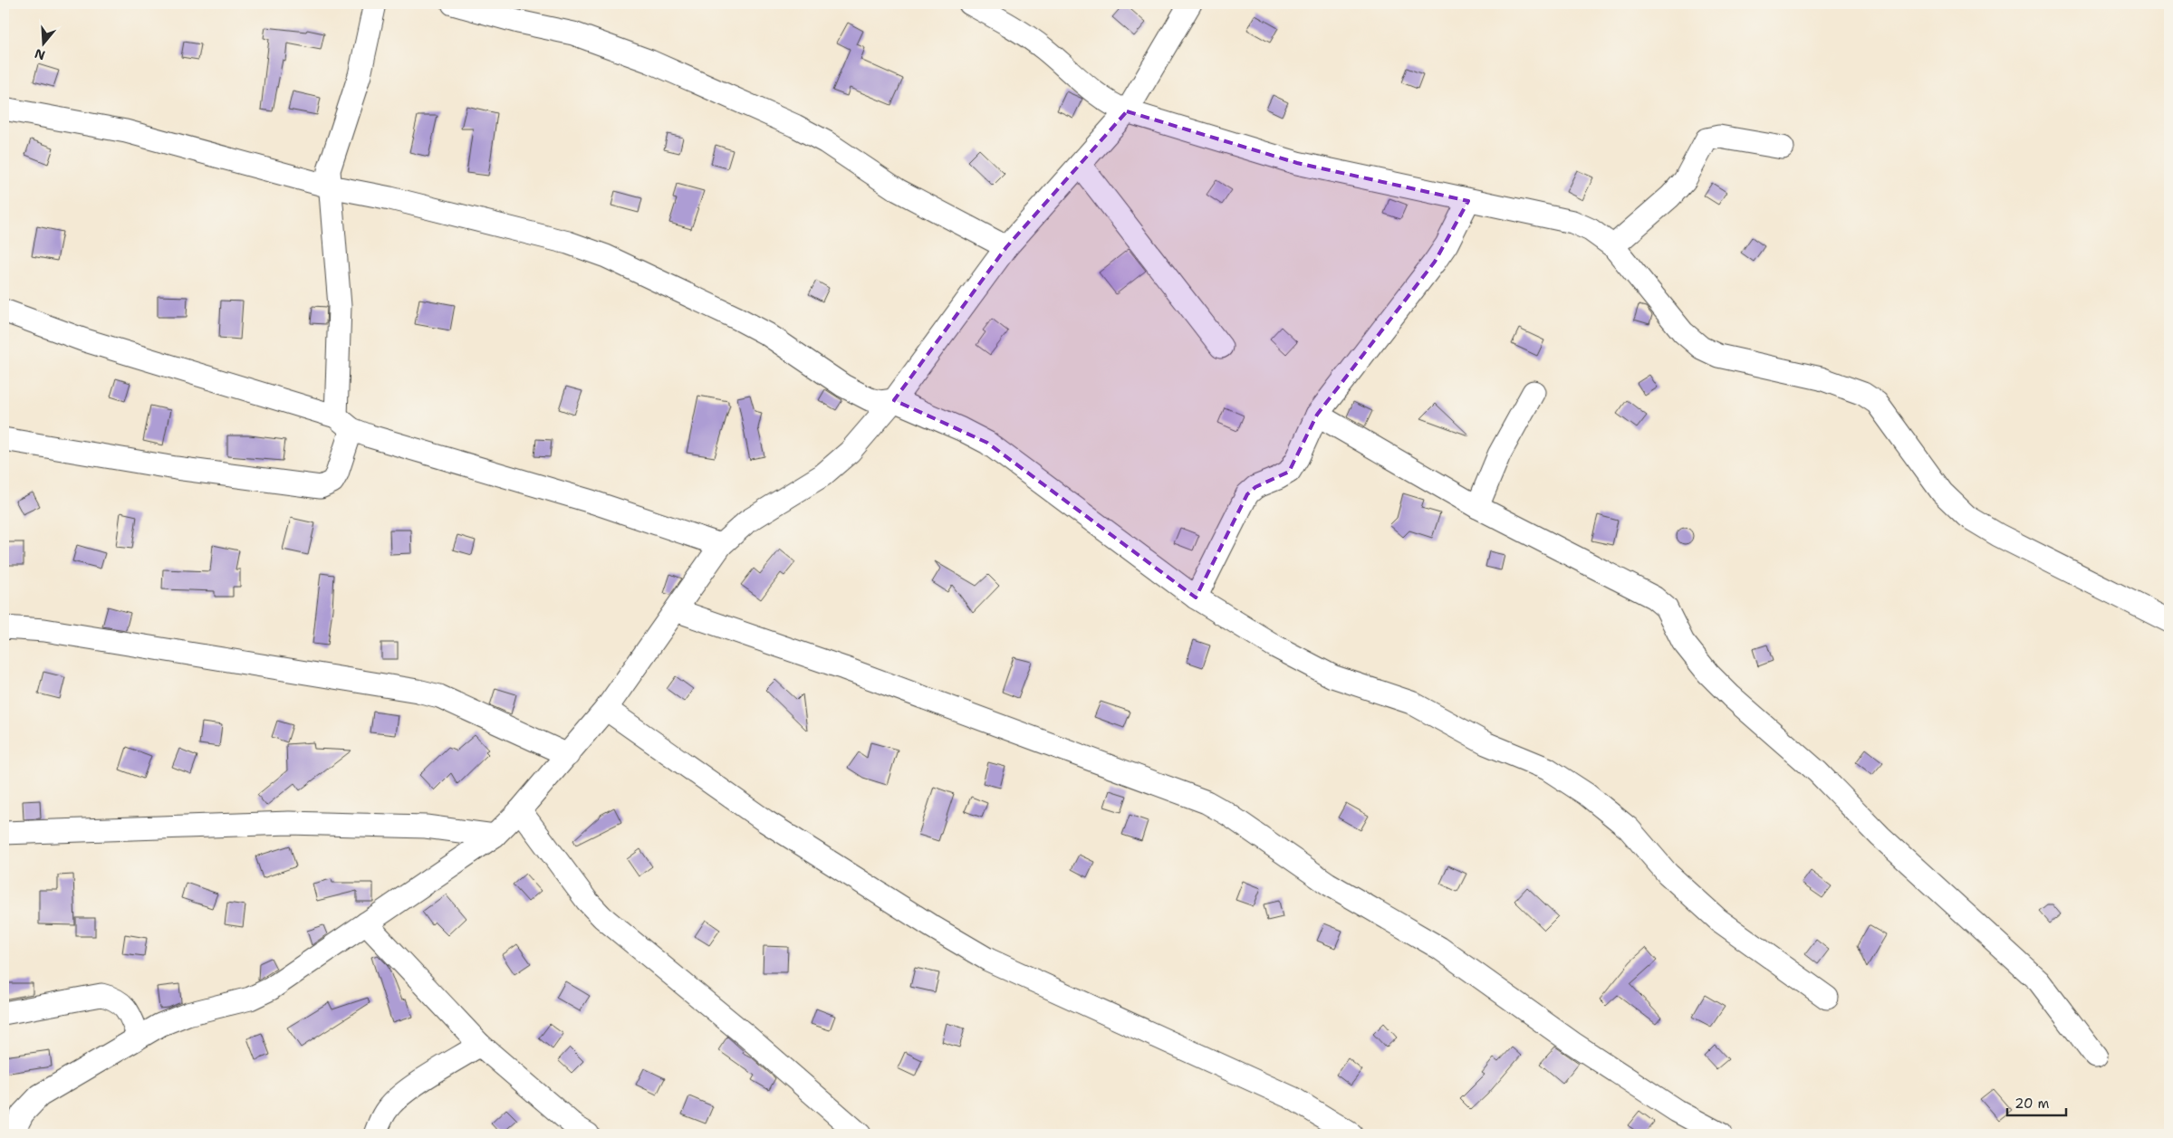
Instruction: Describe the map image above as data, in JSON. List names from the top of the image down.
{
  "scale_bar": "20 m",
  "north": "bottom"
}
